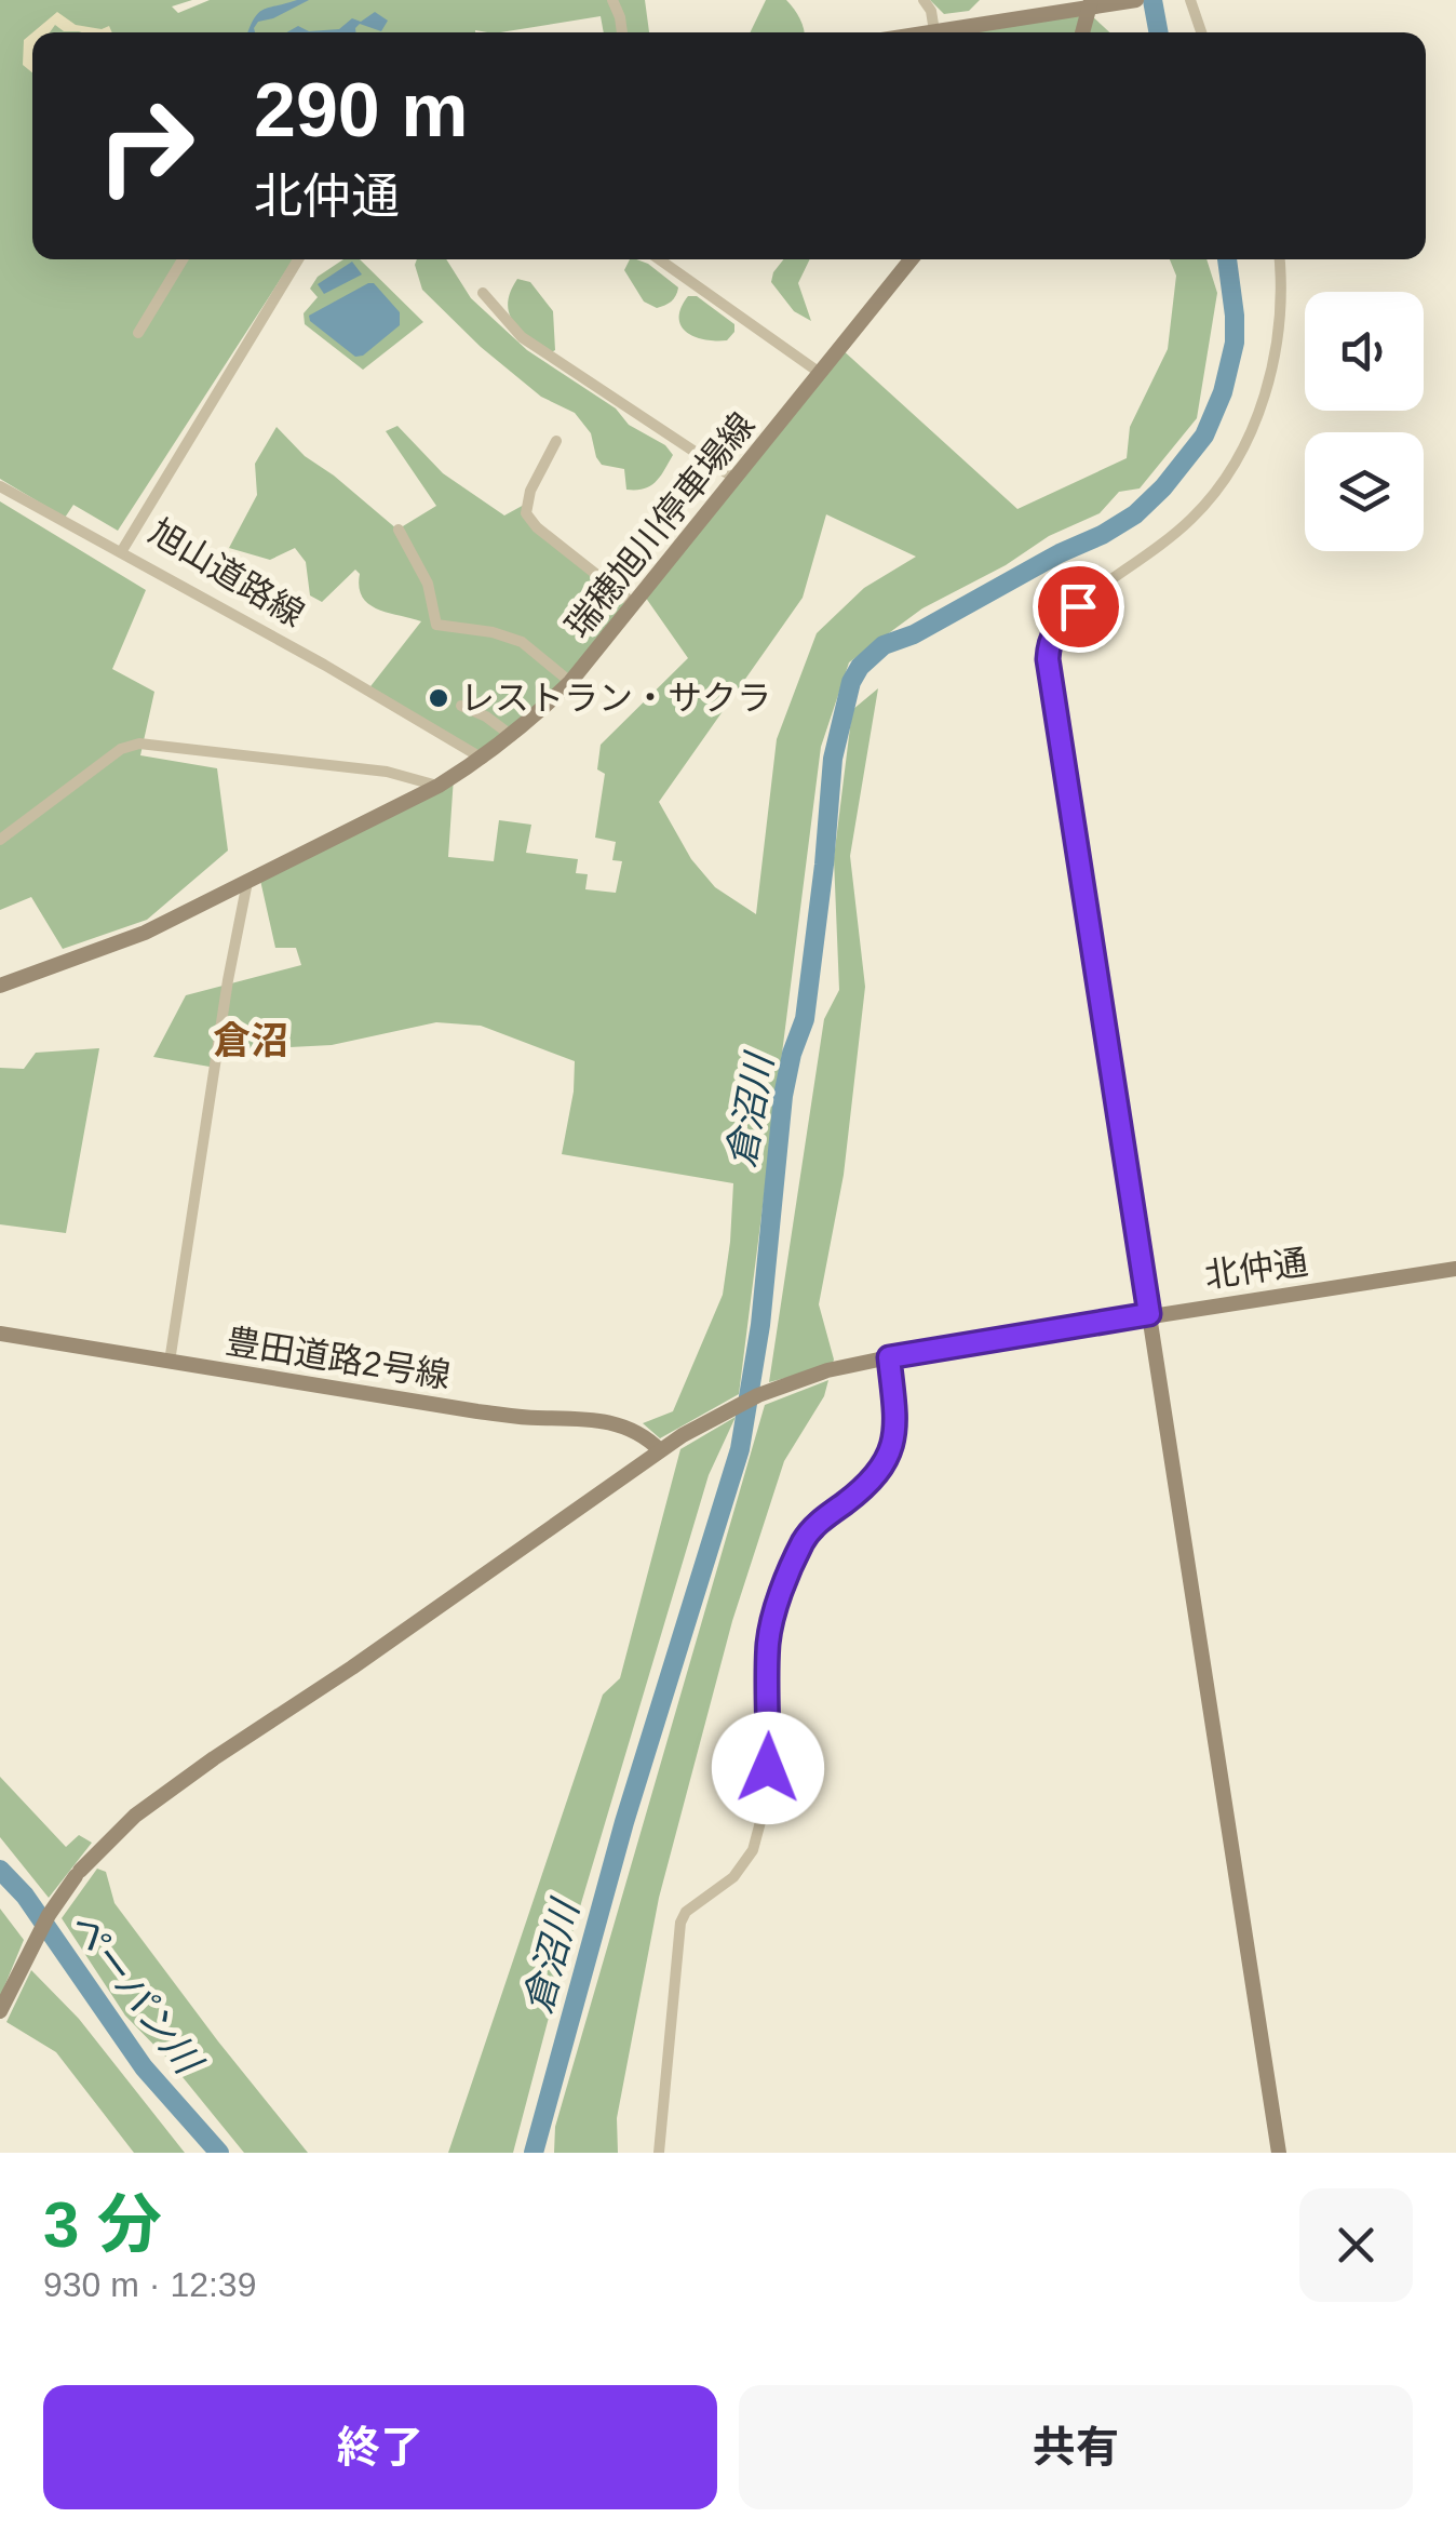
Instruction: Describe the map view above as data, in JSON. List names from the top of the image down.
{
  "streets": {
    "street": [
      "瑞穂旭川停車場線",
      "旭山道路線",
      "北仲通",
      "豊田道路2号線"
    ]
  },
  "crossings": [
    ["瑞穂旭川停車場線", "旭山道路線"],
    ["北仲通", "豊田道路2号線"]
  ],
  "districts": ["倉沼"],
  "water": ["倉沼川", "ペーパン川"],
  "places": ["レストラン・サクラ"],
  "page": {
    "turn": ["290 m", "北仲通"],
    "heading": ["3 分", "930 m · 12:39"],
    "buttons": ["終了", "共有"]
  }
}
